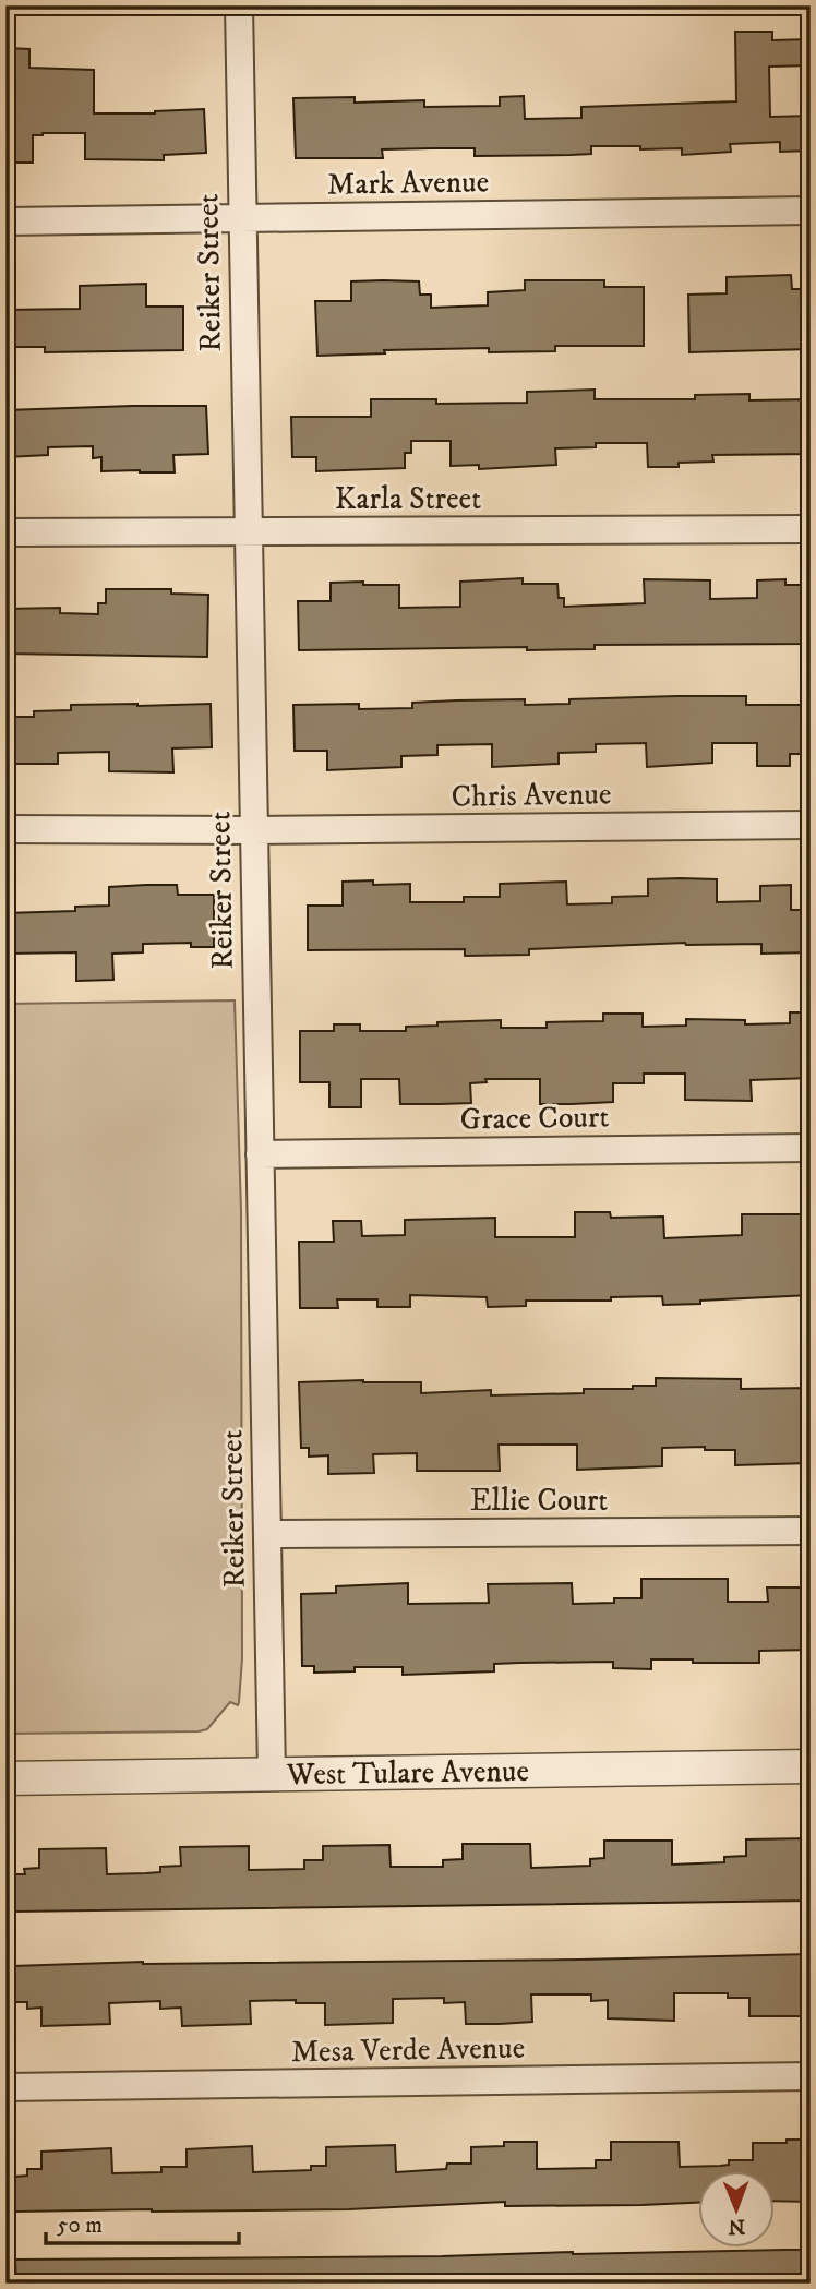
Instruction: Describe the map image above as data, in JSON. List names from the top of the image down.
{
  "streets": {
    "street": [
      "Mark Avenue",
      "Reiker Street",
      "Karla Street",
      "Chris Avenue",
      "Grace Court",
      "Ellie Court",
      "West Tulare Avenue",
      "Mesa Verde Avenue"
    ]
  },
  "crossings": [
    ["Mark Avenue", "Reiker Street"],
    ["Reiker Street", "Karla Street"],
    ["Reiker Street", "Chris Avenue"],
    ["Reiker Street", "Grace Court"],
    ["Reiker Street", "Ellie Court"],
    ["Reiker Street", "West Tulare Avenue"]
  ],
  "scale_bar": "50 m",
  "north": "bottom"
}
